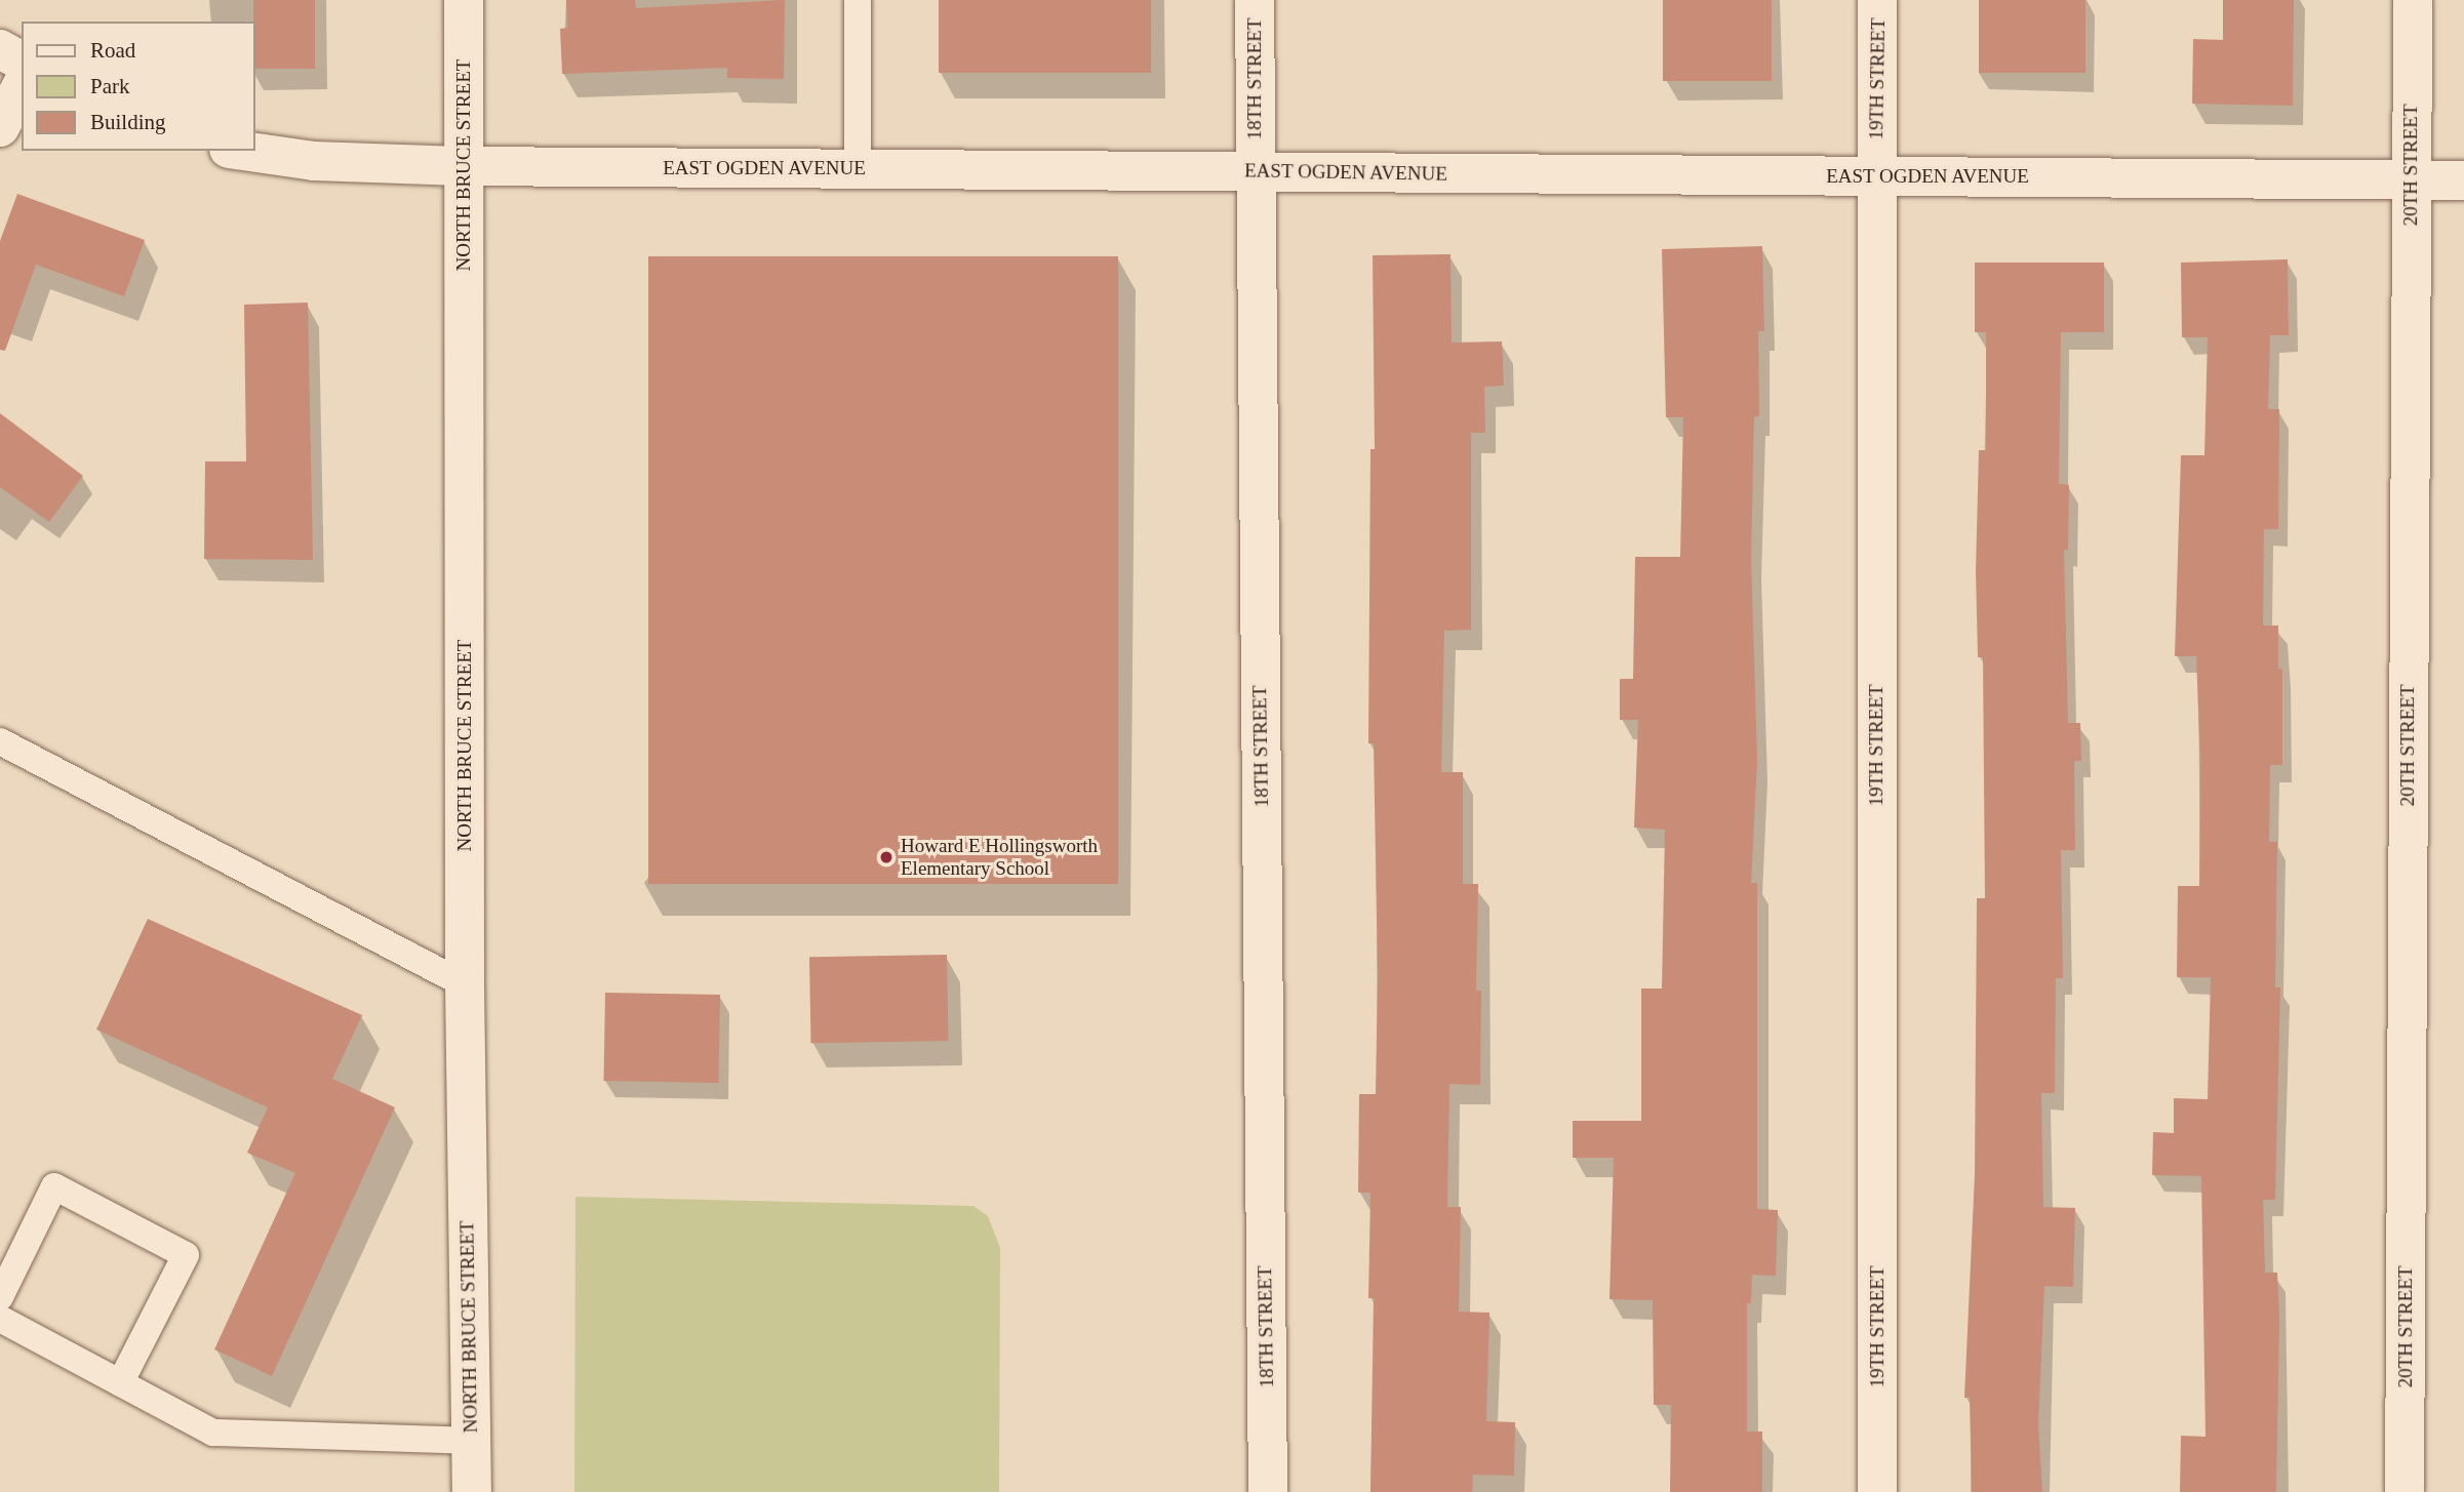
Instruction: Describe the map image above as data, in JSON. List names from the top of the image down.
{
  "streets": {
    "street": [
      "18TH STREET",
      "19TH STREET",
      "NORTH BRUCE STREET",
      "20TH STREET",
      "EAST OGDEN AVENUE"
    ]
  },
  "crossings": [
    ["18TH STREET", "EAST OGDEN AVENUE"],
    ["19TH STREET", "EAST OGDEN AVENUE"],
    ["NORTH BRUCE STREET", "EAST OGDEN AVENUE"],
    ["20TH STREET", "EAST OGDEN AVENUE"]
  ],
  "places": ["Howard E Hollingsworth Elementary School"],
  "legend": ["Road", "Park", "Building"]
}
